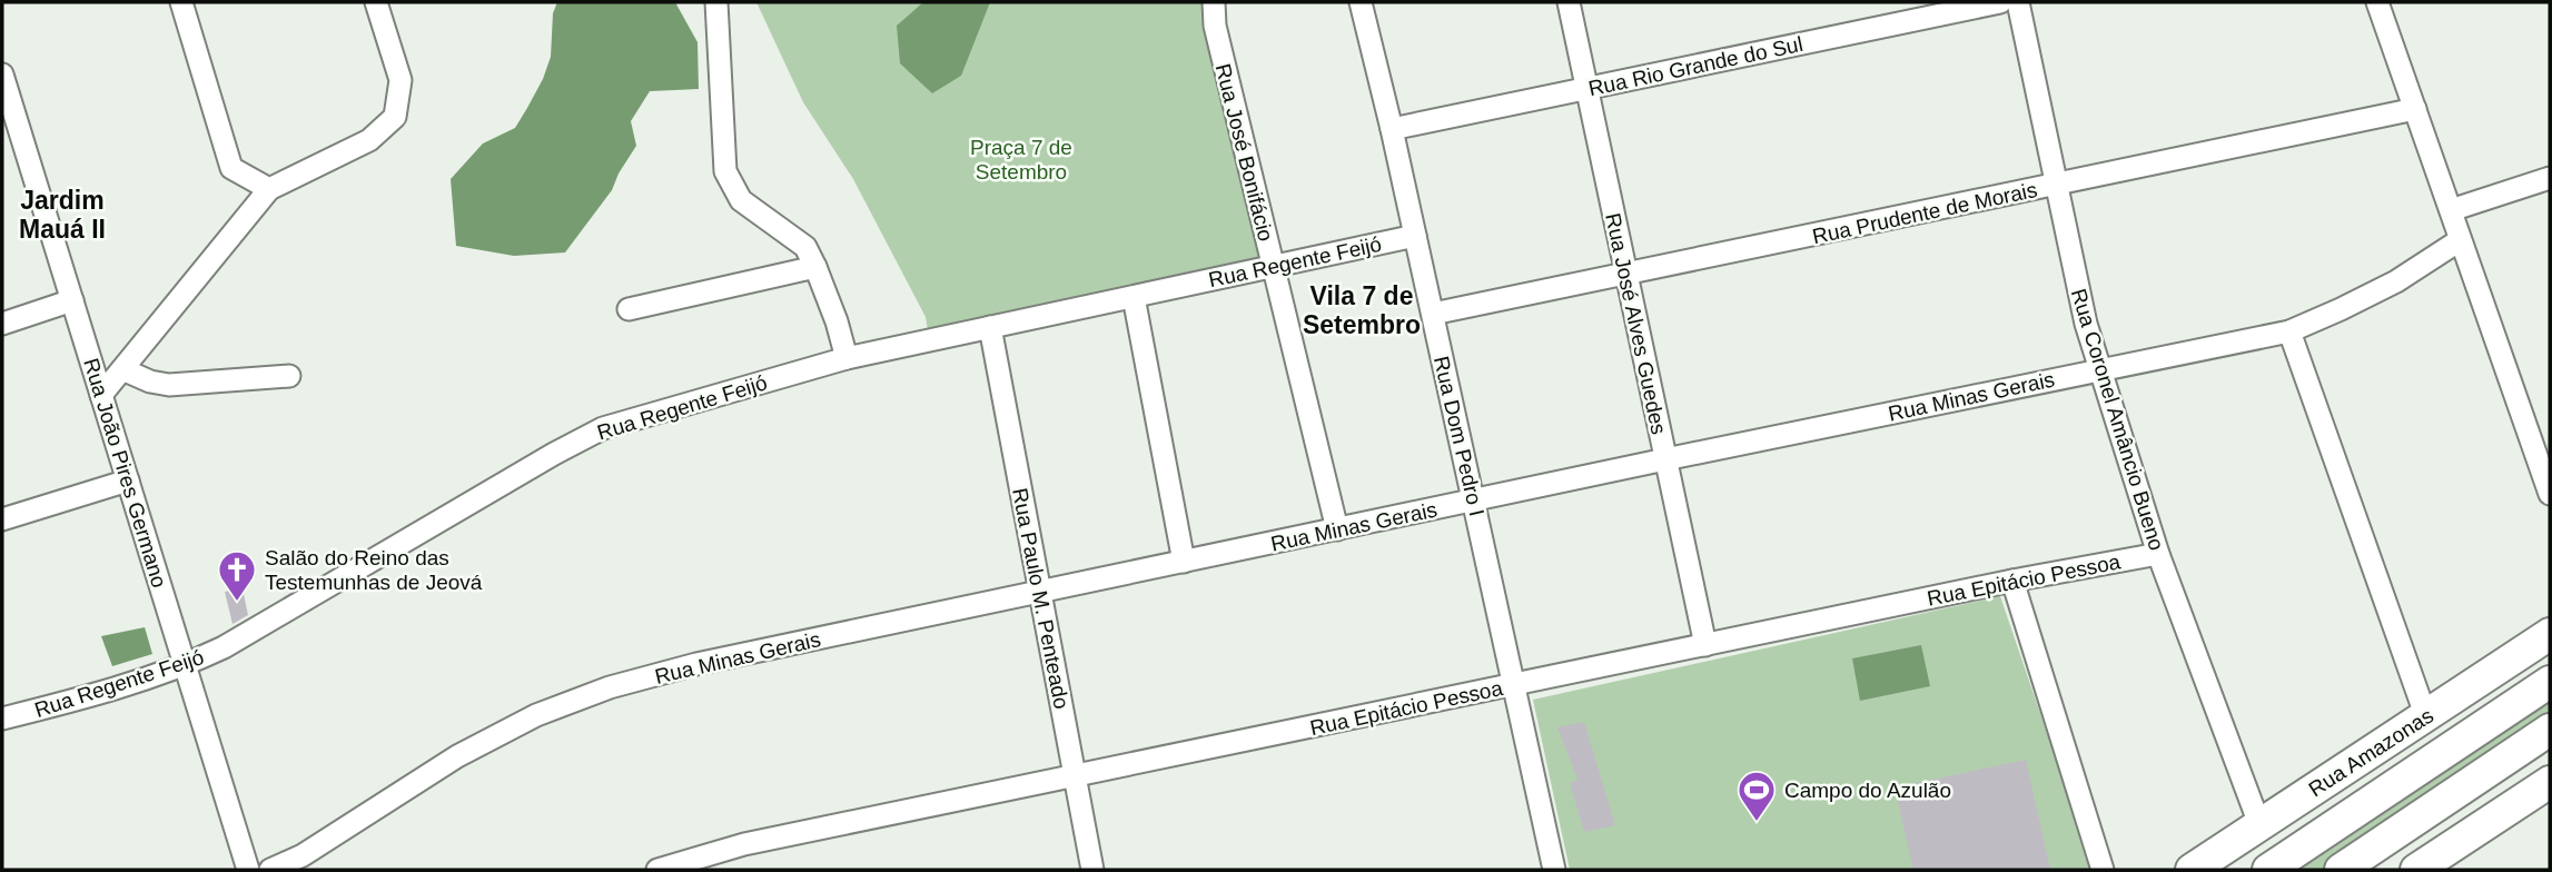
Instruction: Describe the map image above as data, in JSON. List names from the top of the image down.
{
  "streets": {
    "street": [
      "Rua Rio Grande do Sul",
      "Rua José Bonifácio",
      "Rua Prudente de Morais",
      "Rua Regente Feijó",
      "Rua José Alves Guedes",
      "Rua Minas Gerais",
      "Rua Coronel Amâncio Bueno",
      "Rua Dom Pedro I",
      "Rua João Pires Germano",
      "Rua Epitácio Pessoa",
      "Rua Paulo M. Penteado",
      "Rua Amazonas"
    ]
  },
  "crossings": [
    ["Rua Rio Grande do Sul", "Rua José Alves Guedes"],
    ["Rua Rio Grande do Sul", "Rua Dom Pedro I"],
    ["Rua José Bonifácio", "Rua Regente Feijó"],
    ["Rua José Bonifácio", "Rua Minas Gerais"],
    ["Rua Prudente de Morais", "Rua José Alves Guedes"],
    ["Rua Prudente de Morais", "Rua Coronel Amâncio Bueno"],
    ["Rua Prudente de Morais", "Rua Dom Pedro I"],
    ["Rua Regente Feijó", "Rua Dom Pedro I"],
    ["Rua Regente Feijó", "Rua João Pires Germano"],
    ["Rua Regente Feijó", "Rua Paulo M. Penteado"],
    ["Rua José Alves Guedes", "Rua Minas Gerais"],
    ["Rua José Alves Guedes", "Rua Epitácio Pessoa"],
    ["Rua Minas Gerais", "Rua Coronel Amâncio Bueno"],
    ["Rua Minas Gerais", "Rua Dom Pedro I"],
    ["Rua Minas Gerais", "Rua Paulo M. Penteado"],
    ["Rua Coronel Amâncio Bueno", "Rua Epitácio Pessoa"],
    ["Rua Coronel Amâncio Bueno", "Rua Amazonas"],
    ["Rua Dom Pedro I", "Rua Epitácio Pessoa"],
    ["Rua Epitácio Pessoa", "Rua Paulo M. Penteado"]
  ],
  "districts": ["Jardim Mauá II", "Vila 7 de Setembro"],
  "parks": ["Praça 7 de Setembro"],
  "places": {
    "church": ["Salão do Reino das Testemunhas de Jeová"],
    "sports": ["Campo do Azulão"]
  }
}
